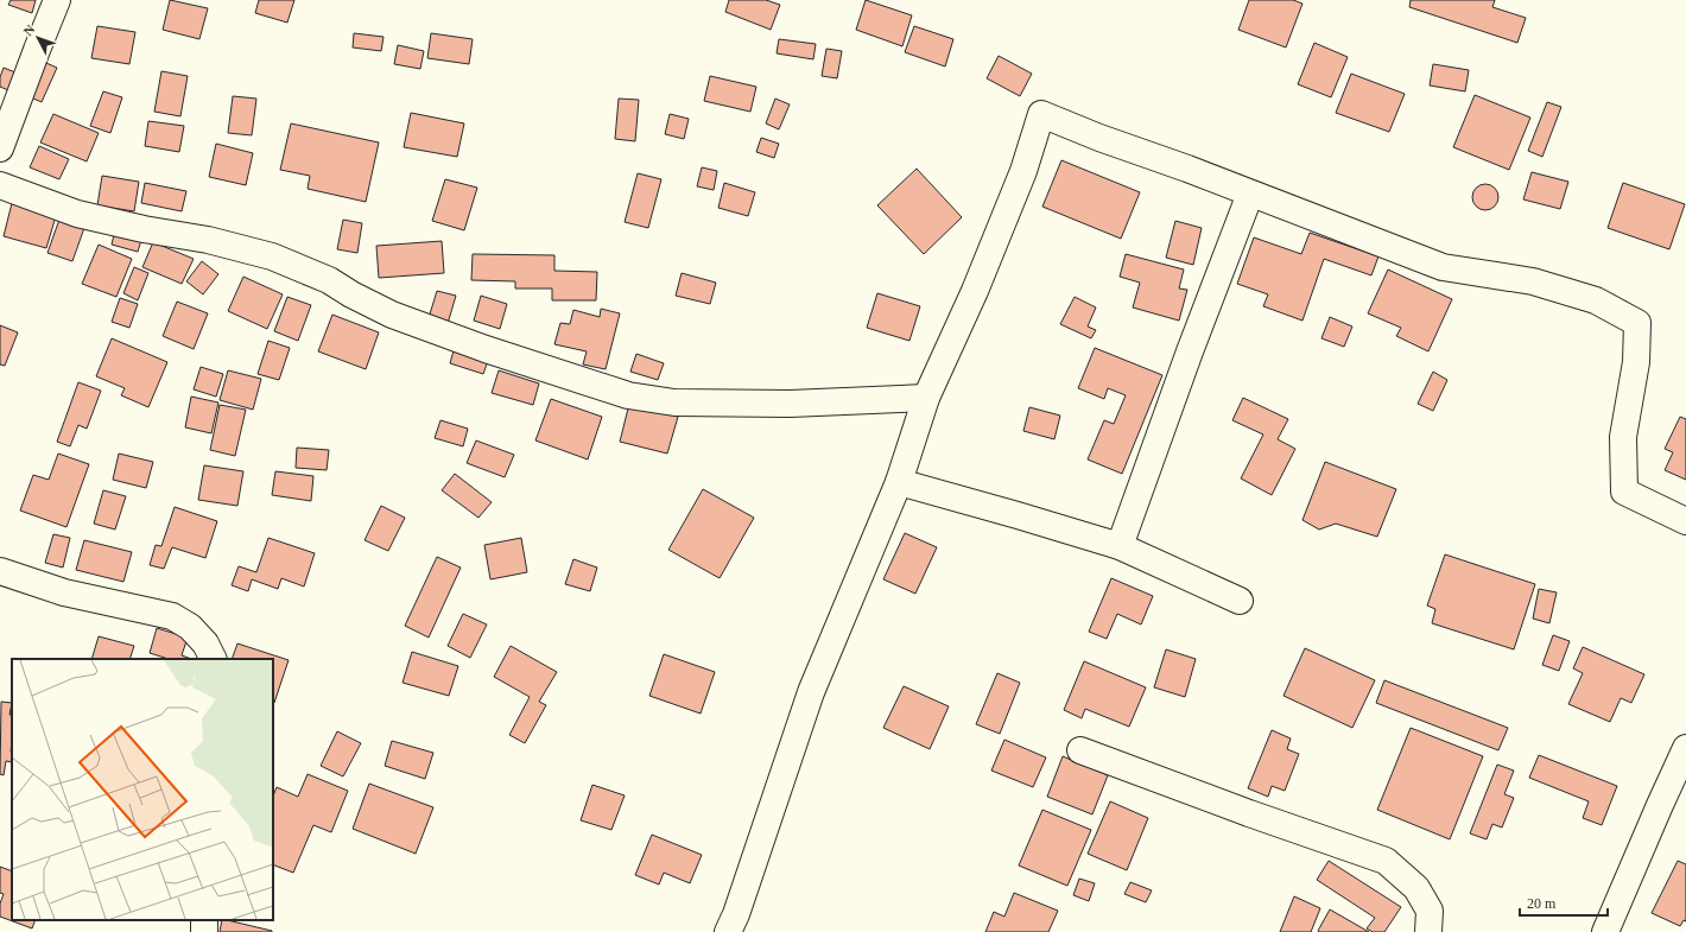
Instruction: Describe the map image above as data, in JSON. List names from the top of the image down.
{
  "scale_bar": "20 m",
  "north": "top left"
}
